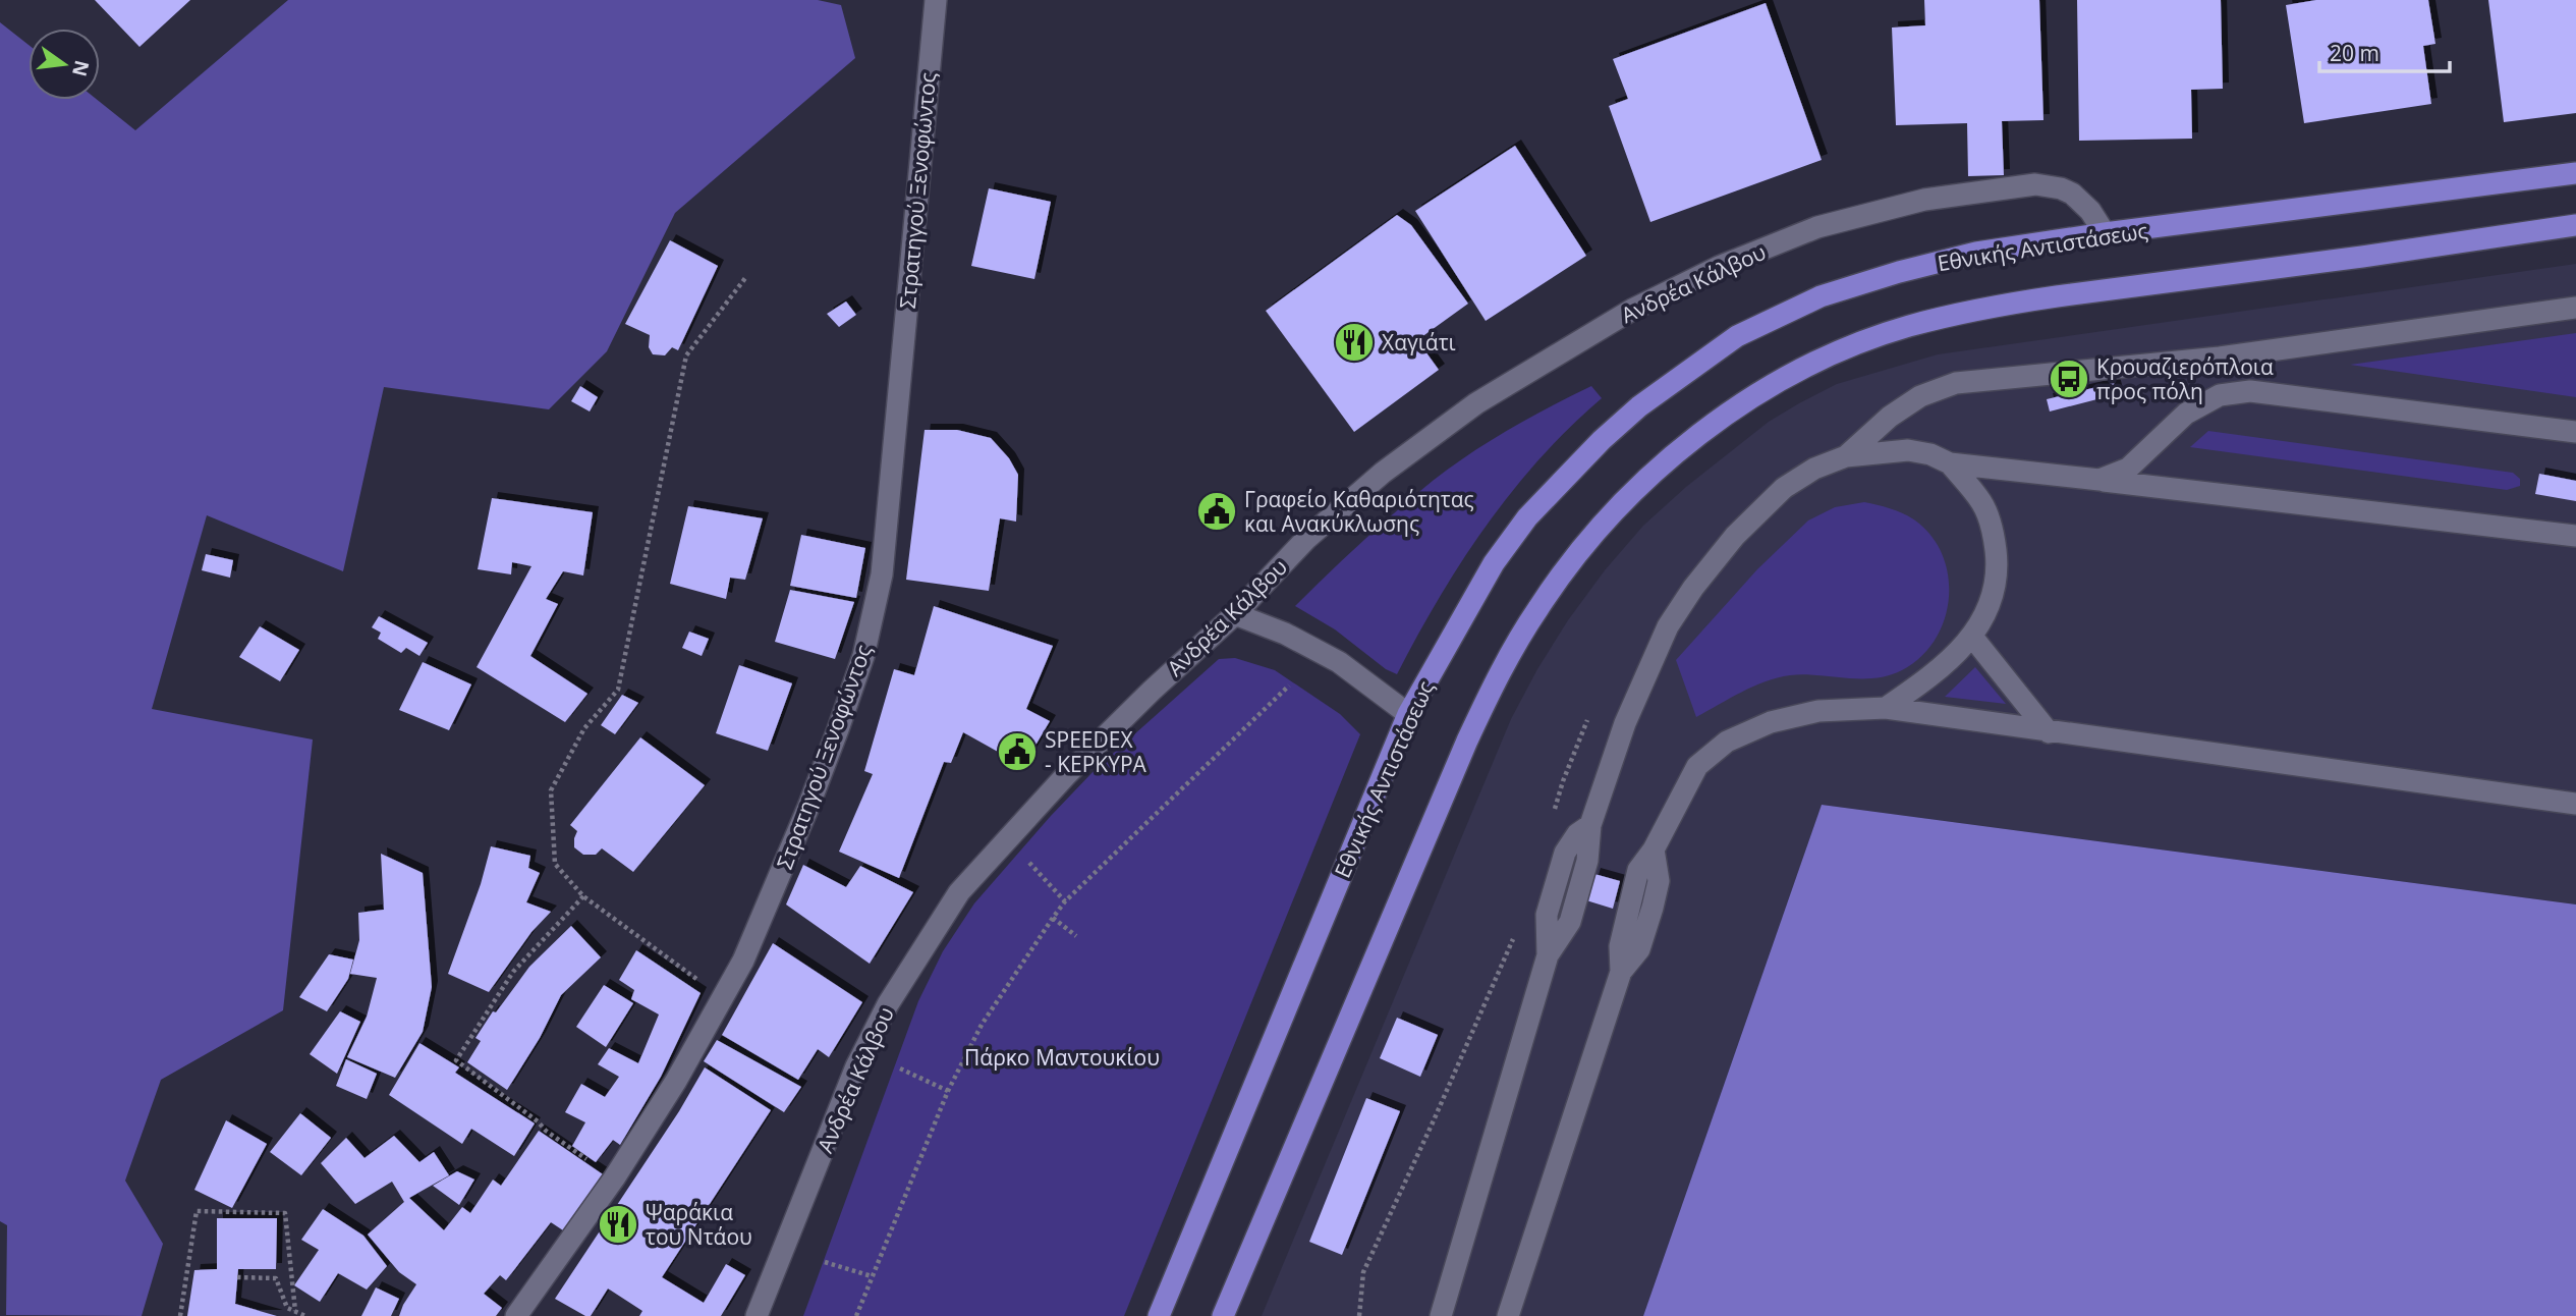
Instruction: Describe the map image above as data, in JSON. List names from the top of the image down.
{
  "streets": {
    "main road": ["Εθνικής Αντιστάσεως"],
    "street": ["Στρατηγού Ξενοφώντος", "Ανδρέα Κάλβου"]
  },
  "crossings": [
    ["Εθνικής Αντιστάσεως", "Ανδρέα Κάλβου"]
  ],
  "parks": ["Πάρκο Μαντουκίου"],
  "places": {
    "restaurant": ["Χαγιάτι", "Ψαράκια του Ντάου"],
    "bus stop": ["Κρουαζιερόπλοια προς πόλη"],
    "public building": ["Γραφείο Καθαριότητας και Ανακύκλωσης", "SPEEDEX - ΚΕΡΚΥΡΑ"]
  },
  "scale_bar": "20 m",
  "north": "right"
}
